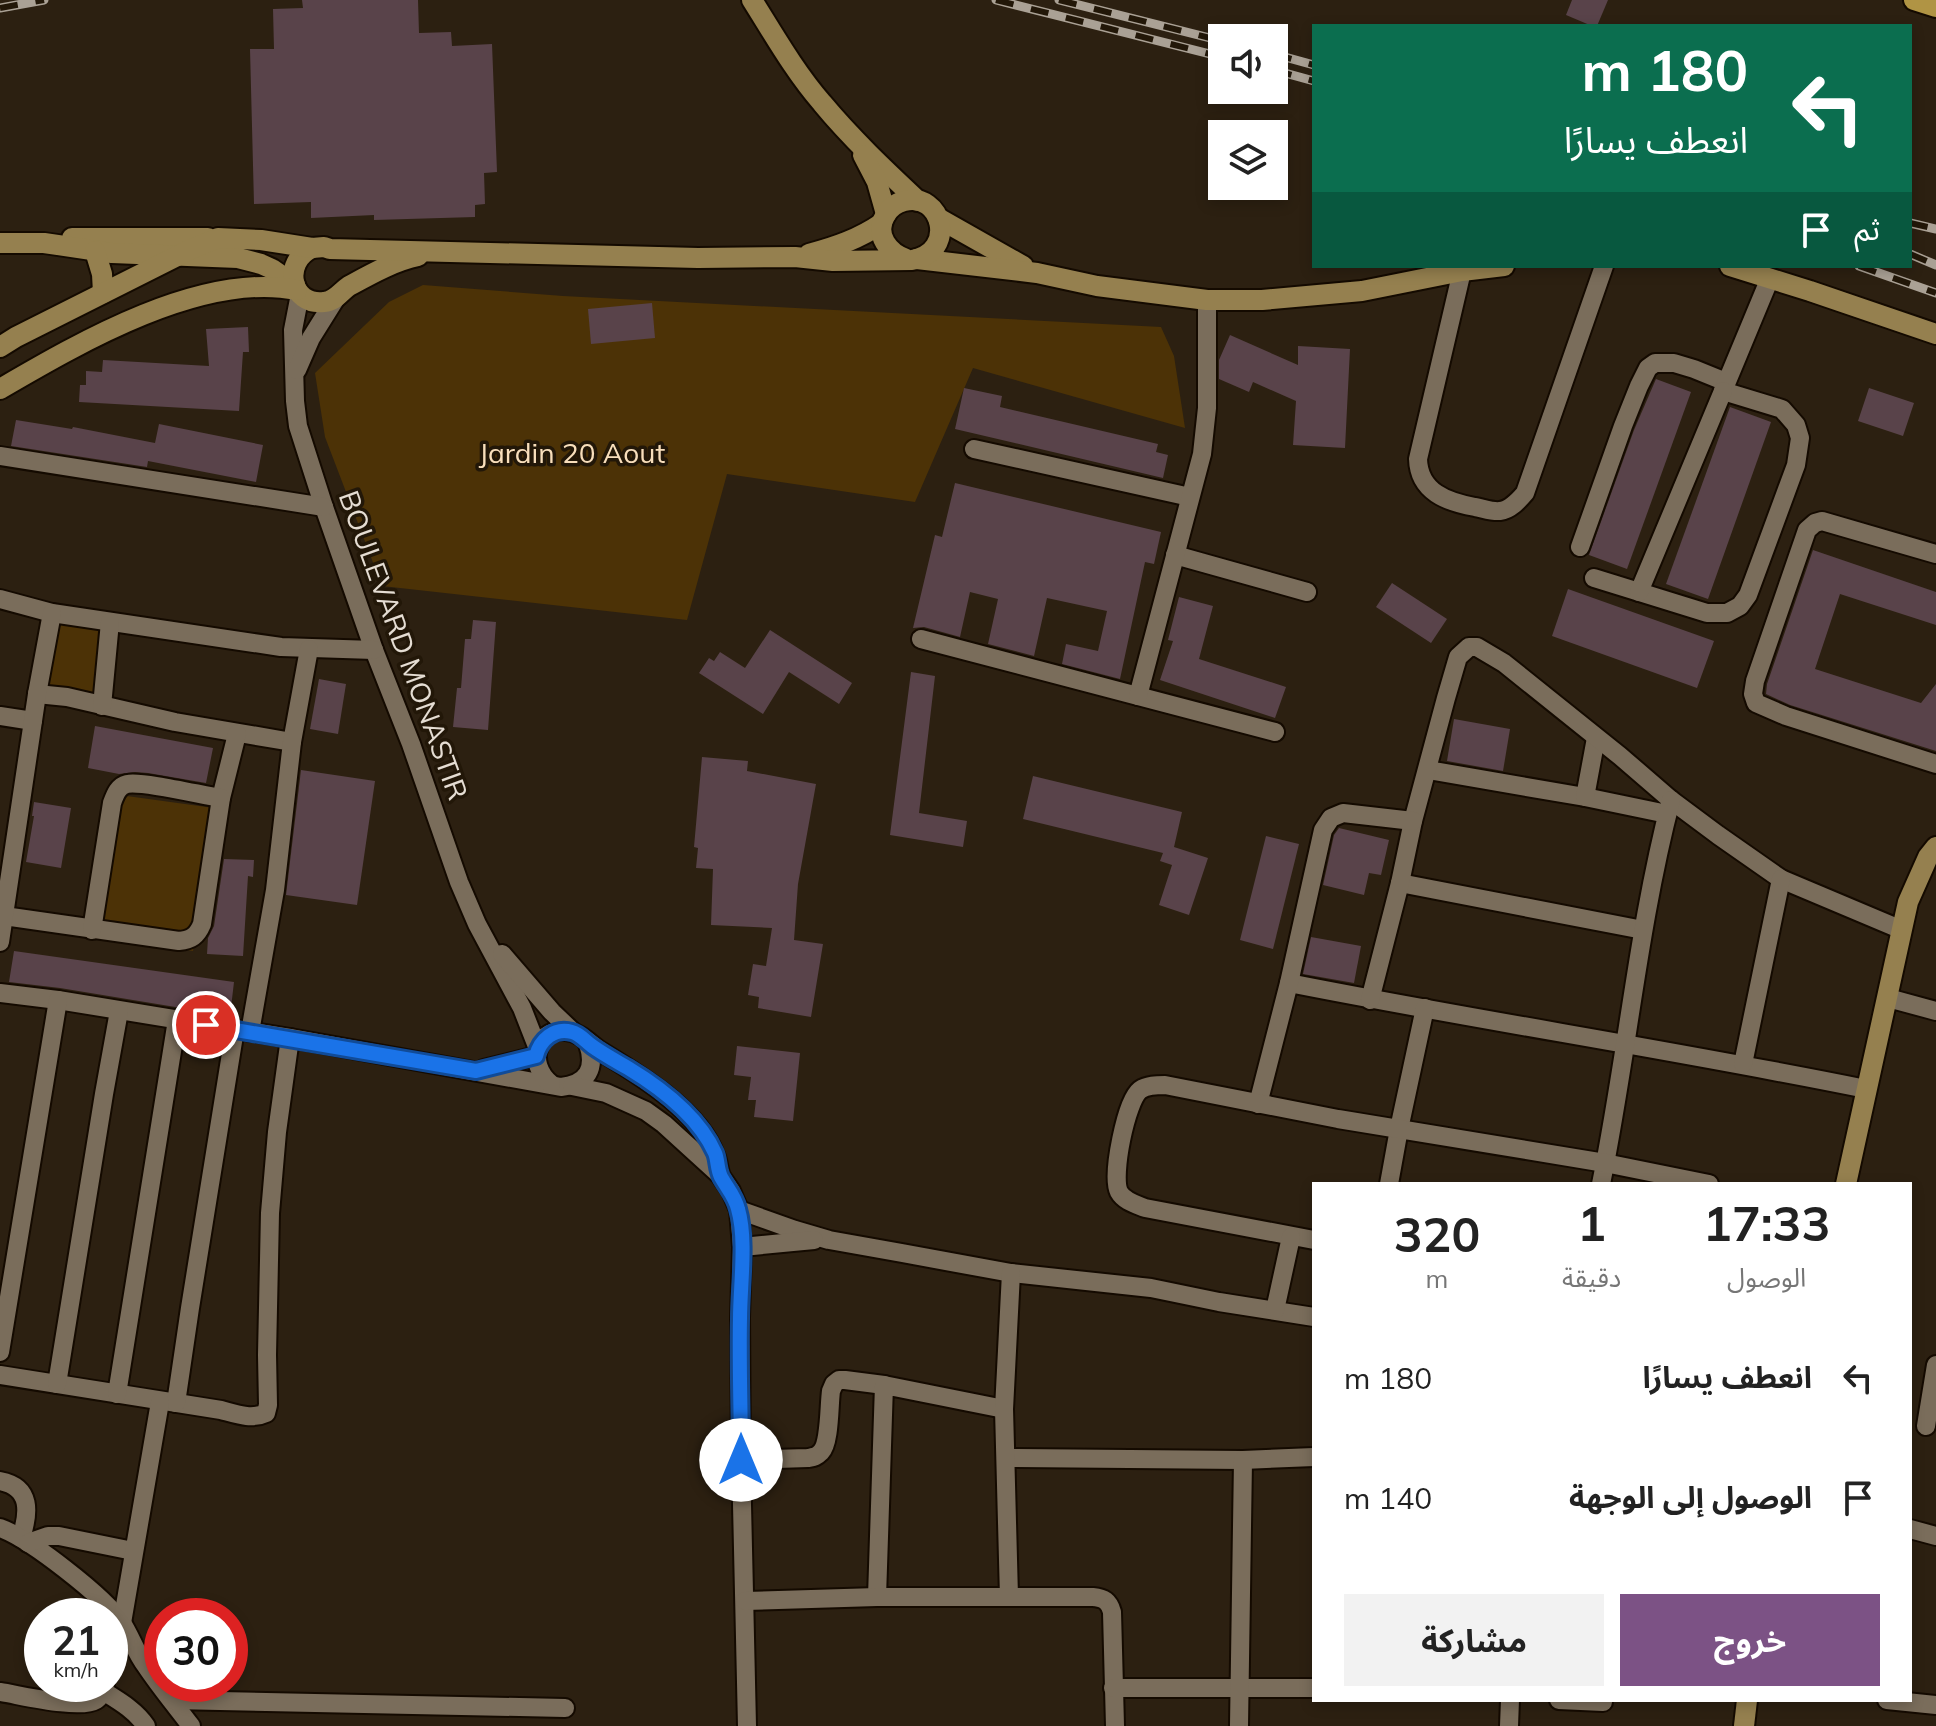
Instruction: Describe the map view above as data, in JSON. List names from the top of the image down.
{
  "streets": {
    "street": ["BOULEVARD MONASTIR"]
  },
  "parks": ["Jardin 20 Aout"],
  "page": {
    "turn": ["180 m", "انعطف يسارًا"],
    "then": "ثم",
    "eta": [
      "17:33",
      "الوصول",
      "1",
      "دقيقة",
      "320",
      "m"
    ],
    "list": [
      {
        "name": "انعطف يسارًا",
        "value": "180 m"
      },
      {
        "name": "الوصول إلى الوجهة",
        "value": "140 m"
      }
    ],
    "buttons": ["خروج", "مشاركة"],
    "speed": "21 km/h",
    "limit": "30"
  }
}
